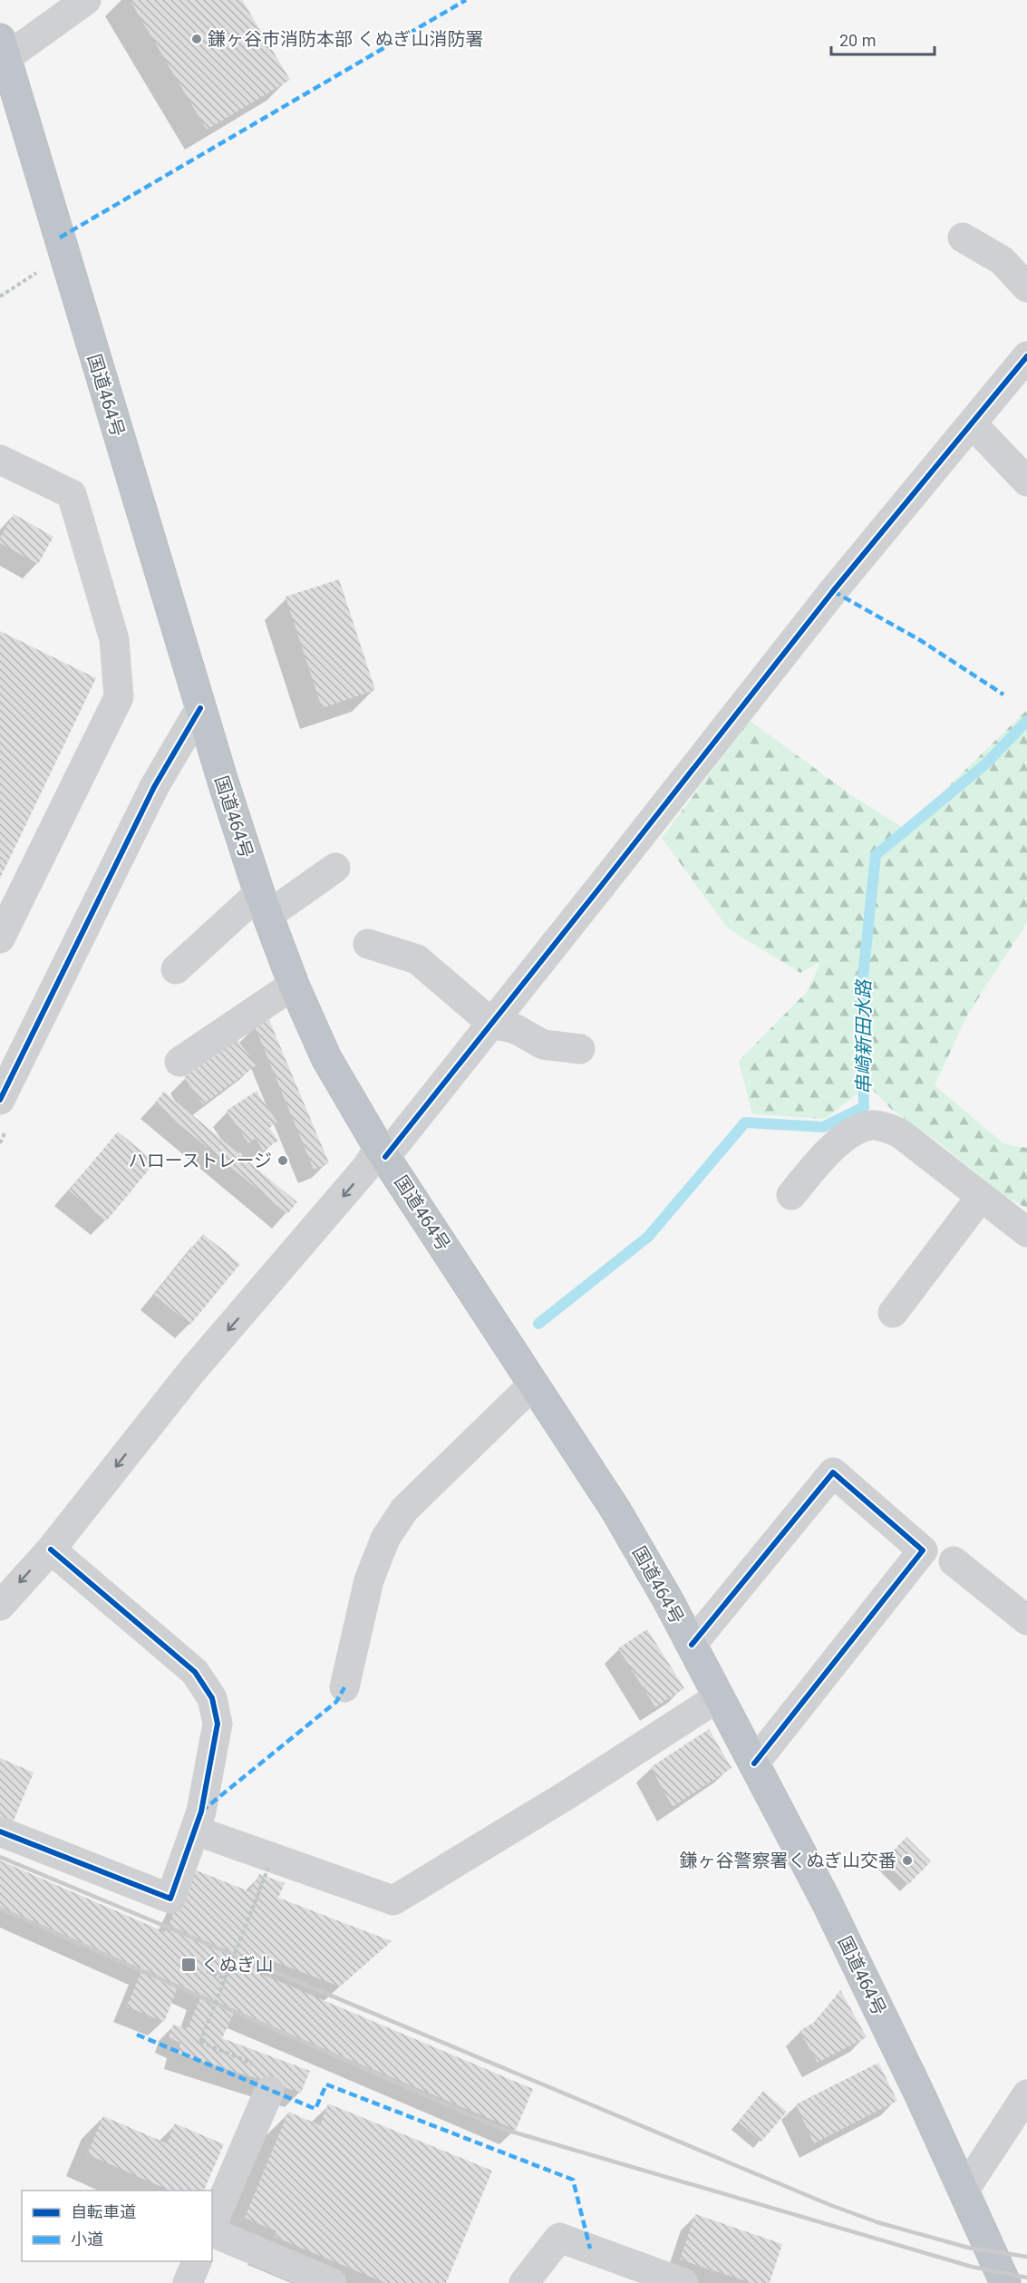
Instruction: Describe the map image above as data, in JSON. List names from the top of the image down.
{
  "streets": {
    "highway": ["国道464号"]
  },
  "water": ["串崎新田水路"],
  "places": {
    "other": ["鎌ヶ谷市消防本部 くぬぎ山消防署", "ハローストレージ", "鎌ヶ谷警察署くぬぎ山交番"],
    "transit": ["くぬぎ山"]
  },
  "legend": ["自転車道", "小道"],
  "scale_bar": "20 m"
}
